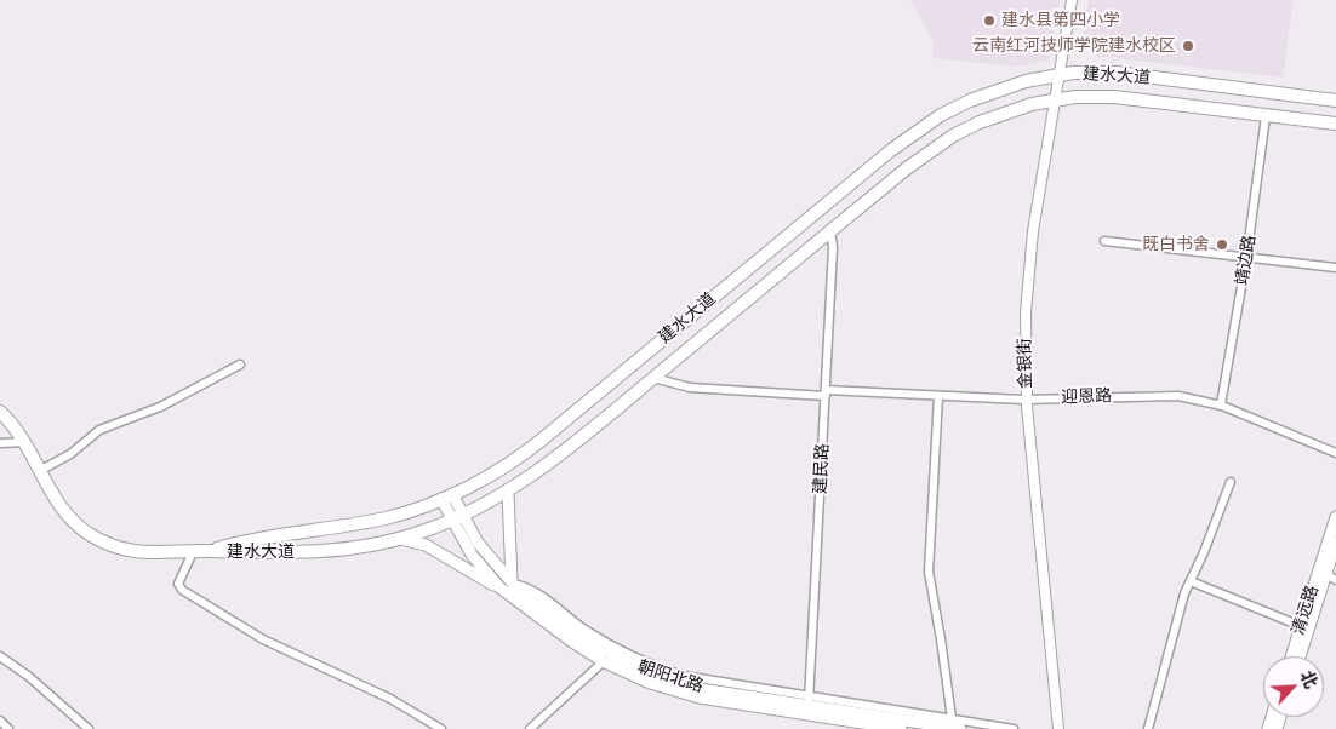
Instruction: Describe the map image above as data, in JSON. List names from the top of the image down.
{
  "streets": {
    "main road": ["建水大道", "清远路", "朝阳北路"],
    "street": [
      "靖边路",
      "金银街",
      "迎恩路",
      "建民路"
    ]
  },
  "crossings": [
    ["建水大道", "靖边路"],
    ["建水大道", "金银街"],
    ["建水大道", "迎恩路"],
    ["建水大道", "建民路"],
    ["建水大道", "朝阳北路"],
    ["靖边路", "迎恩路"],
    ["金银街", "迎恩路"],
    ["迎恩路", "建民路"],
    ["建民路", "朝阳北路"]
  ],
  "places": ["建水县第四小学", "云南红河技师学院建水校区", "既白书舍"],
  "north": "top right"
}
